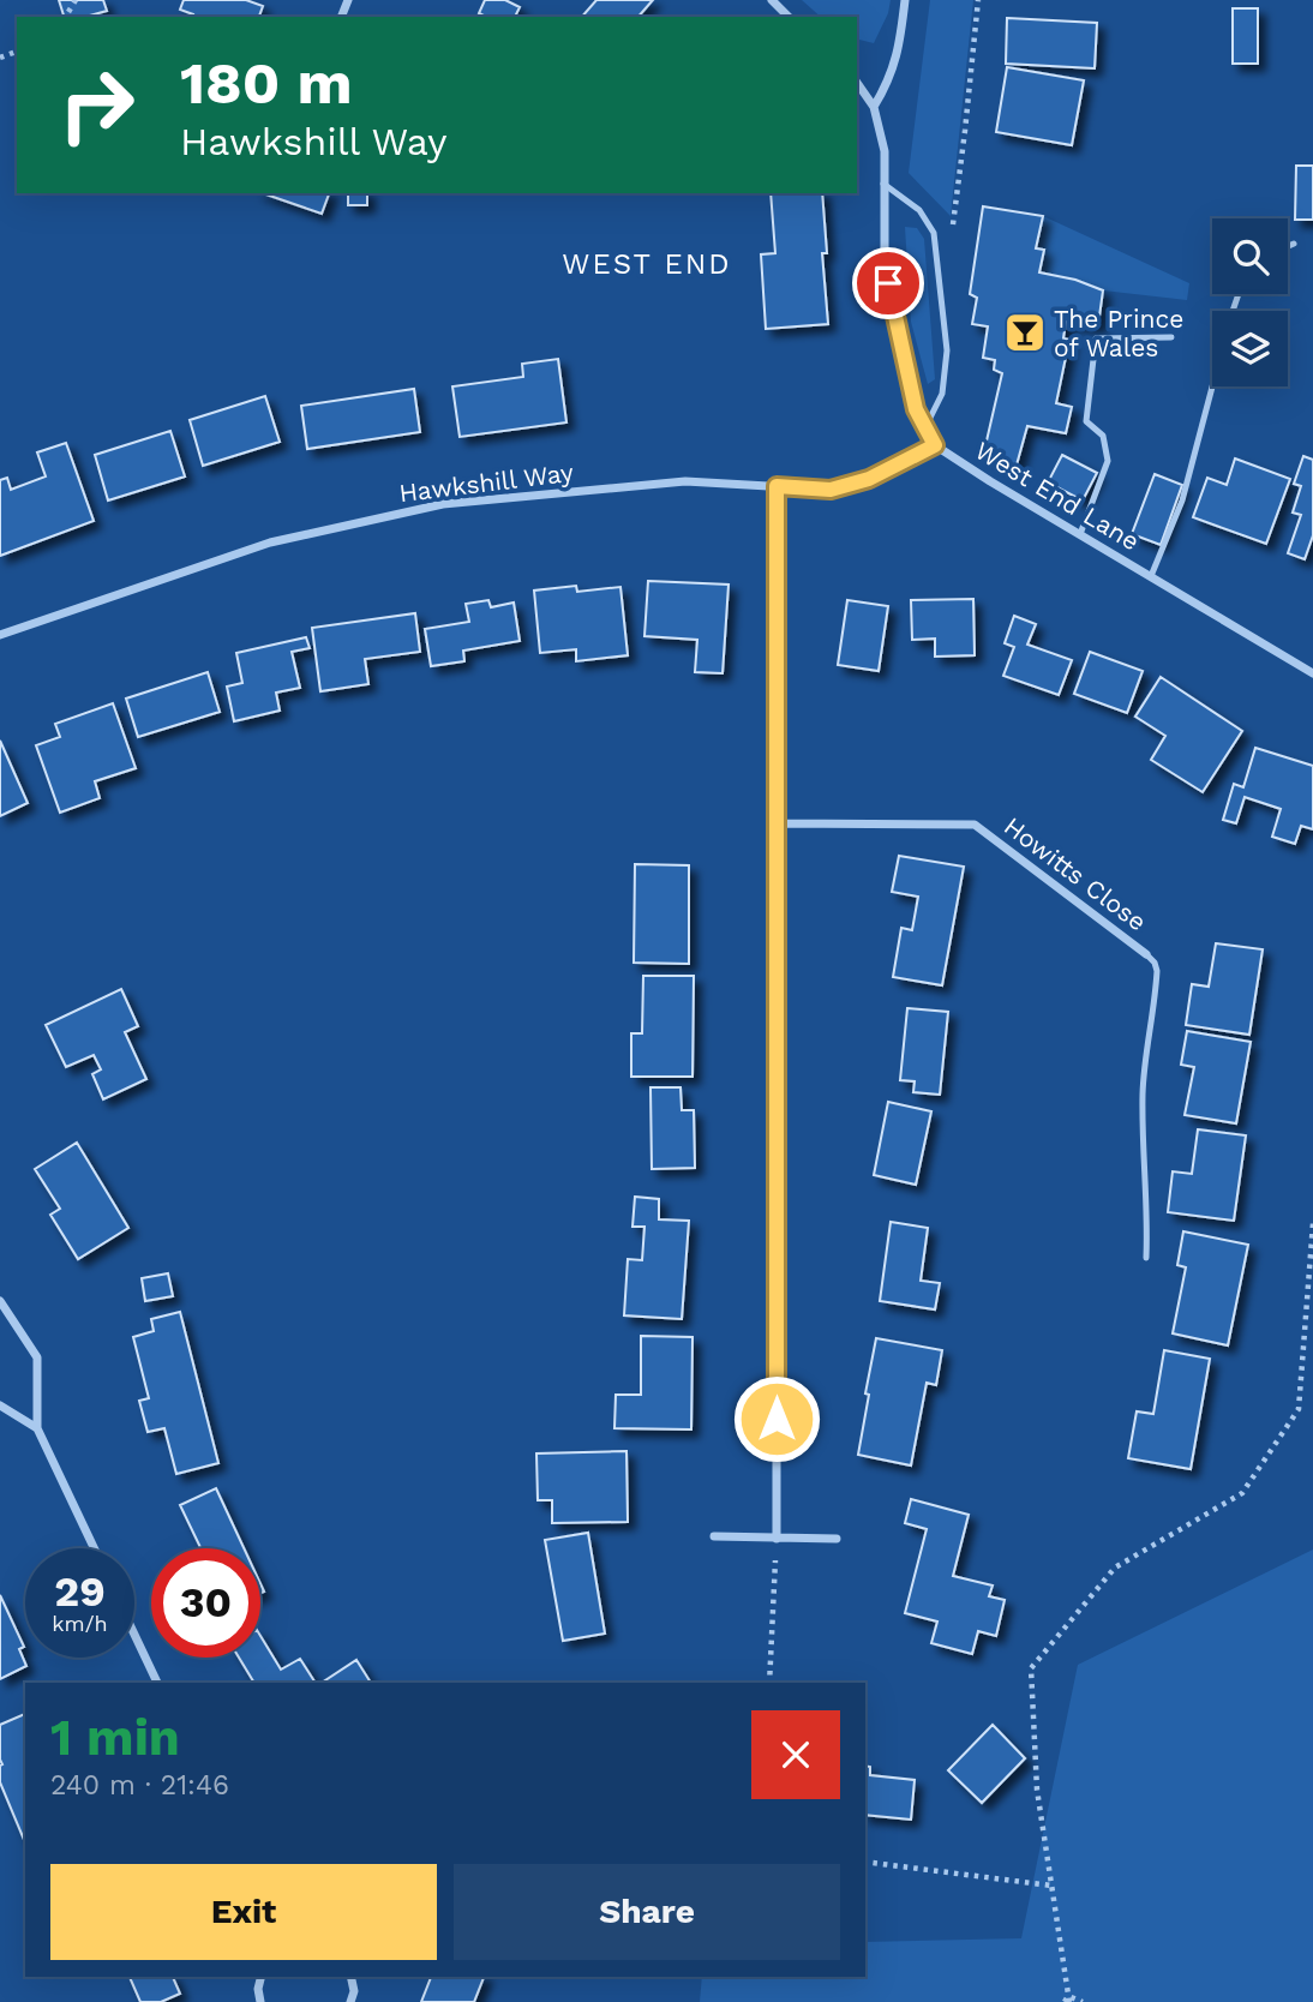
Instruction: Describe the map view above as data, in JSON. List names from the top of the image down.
{
  "streets": {
    "street": ["Hawkshill Way", "West End Lane", "Howitts Close"]
  },
  "crossings": [
    ["Hawkshill Way", "West End Lane"]
  ],
  "districts": ["WEST END"],
  "places": {
    "bar": ["The Prince of Wales"]
  },
  "page": {
    "turn": ["180 m", "Hawkshill Way"],
    "speed": "29 km/h",
    "limit": "30",
    "heading": ["1 min", "240 m · 21:46"],
    "buttons": ["Exit", "Share"]
  }
}
